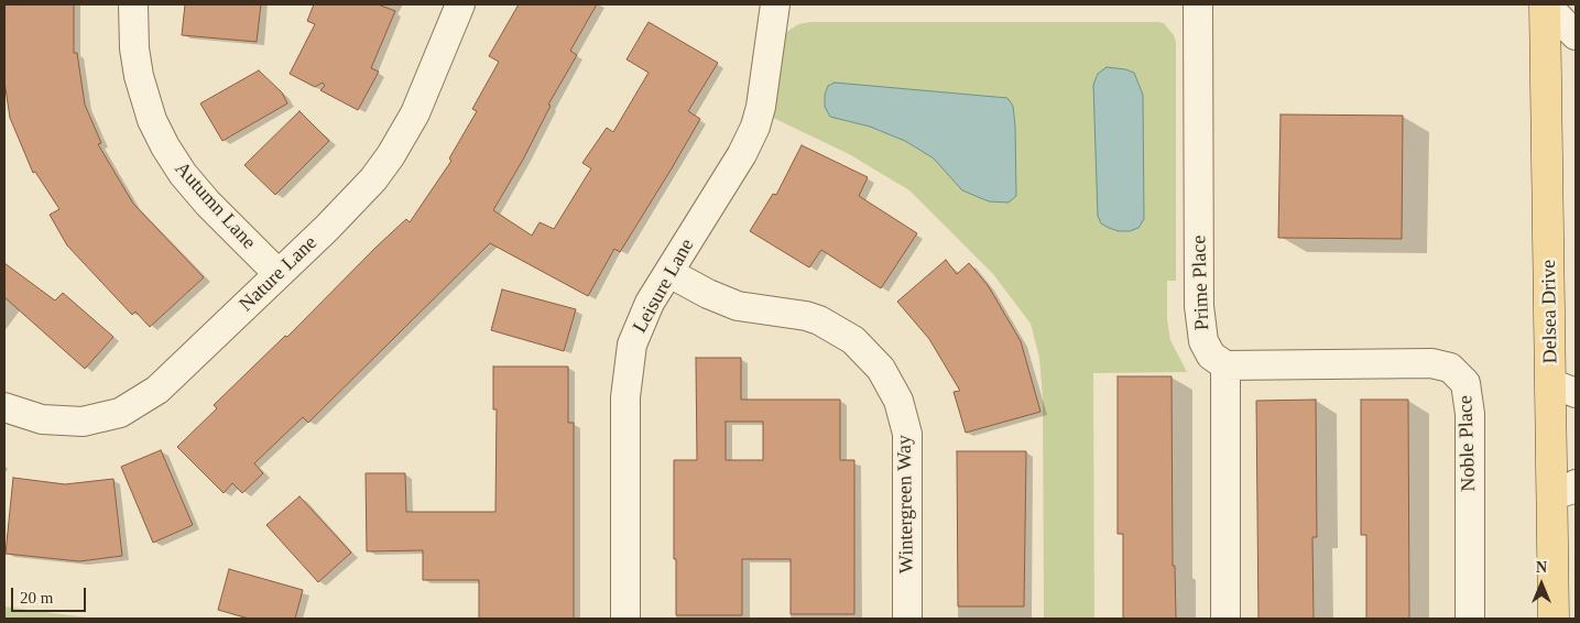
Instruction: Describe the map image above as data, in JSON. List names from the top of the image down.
{
  "streets": {
    "main road": ["Delsea Drive"],
    "street": [
      "Autumn Lane",
      "Nature Lane",
      "Prime Place",
      "Leisure Lane",
      "Noble Place",
      "Wintergreen Way"
    ]
  },
  "crossings": [
    ["Autumn Lane", "Nature Lane"],
    ["Prime Place", "Noble Place"],
    ["Leisure Lane", "Wintergreen Way"]
  ],
  "scale_bar": "20 m",
  "north": "top"
}
